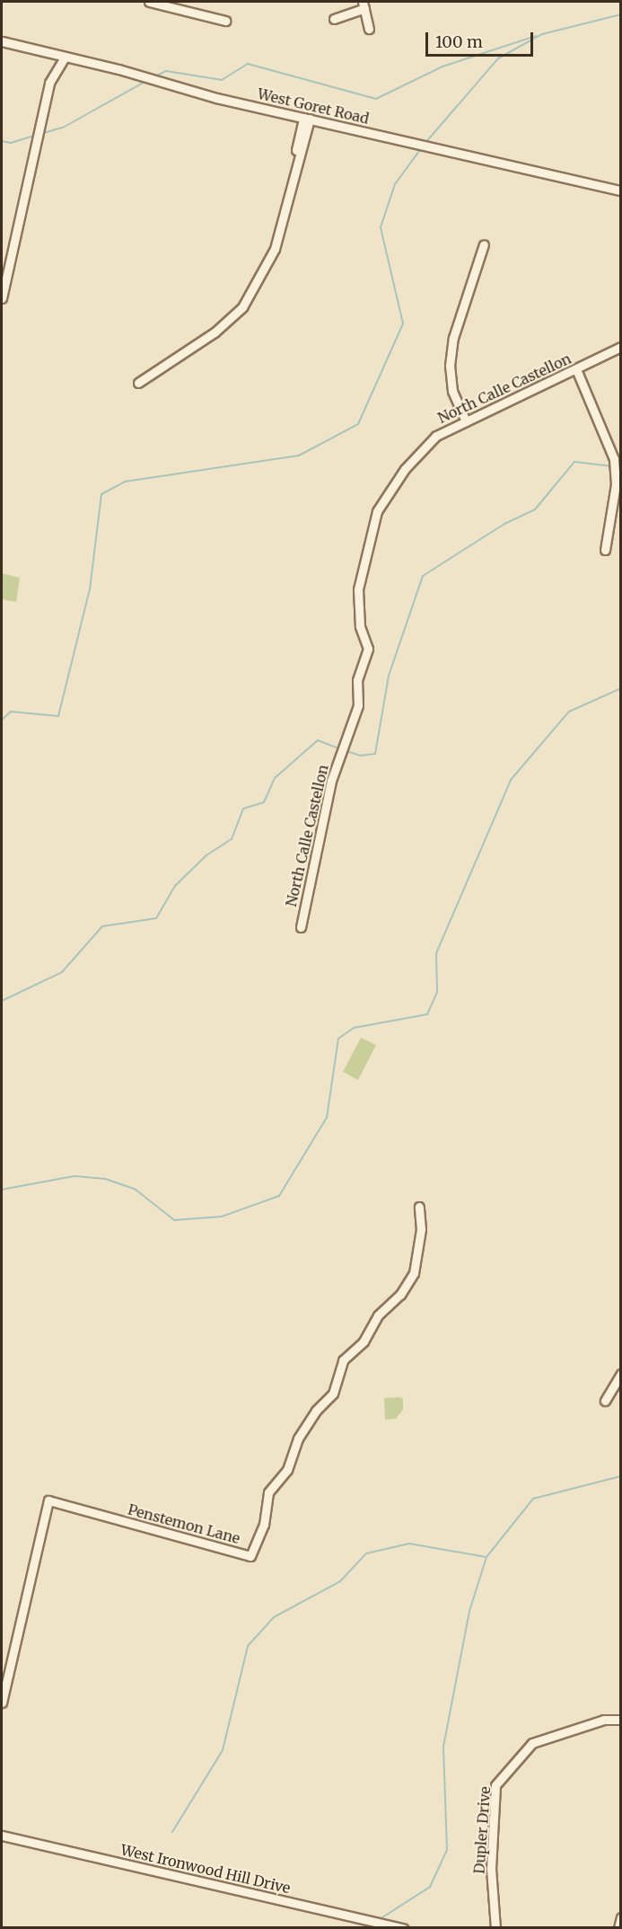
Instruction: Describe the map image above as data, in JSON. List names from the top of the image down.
{
  "streets": {
    "street": [
      "West Goret Road",
      "North Calle Castellon",
      "Penstemon Lane",
      "Dupler Drive",
      "West Ironwood Hill Drive"
    ]
  },
  "scale_bar": "100 m"
}
